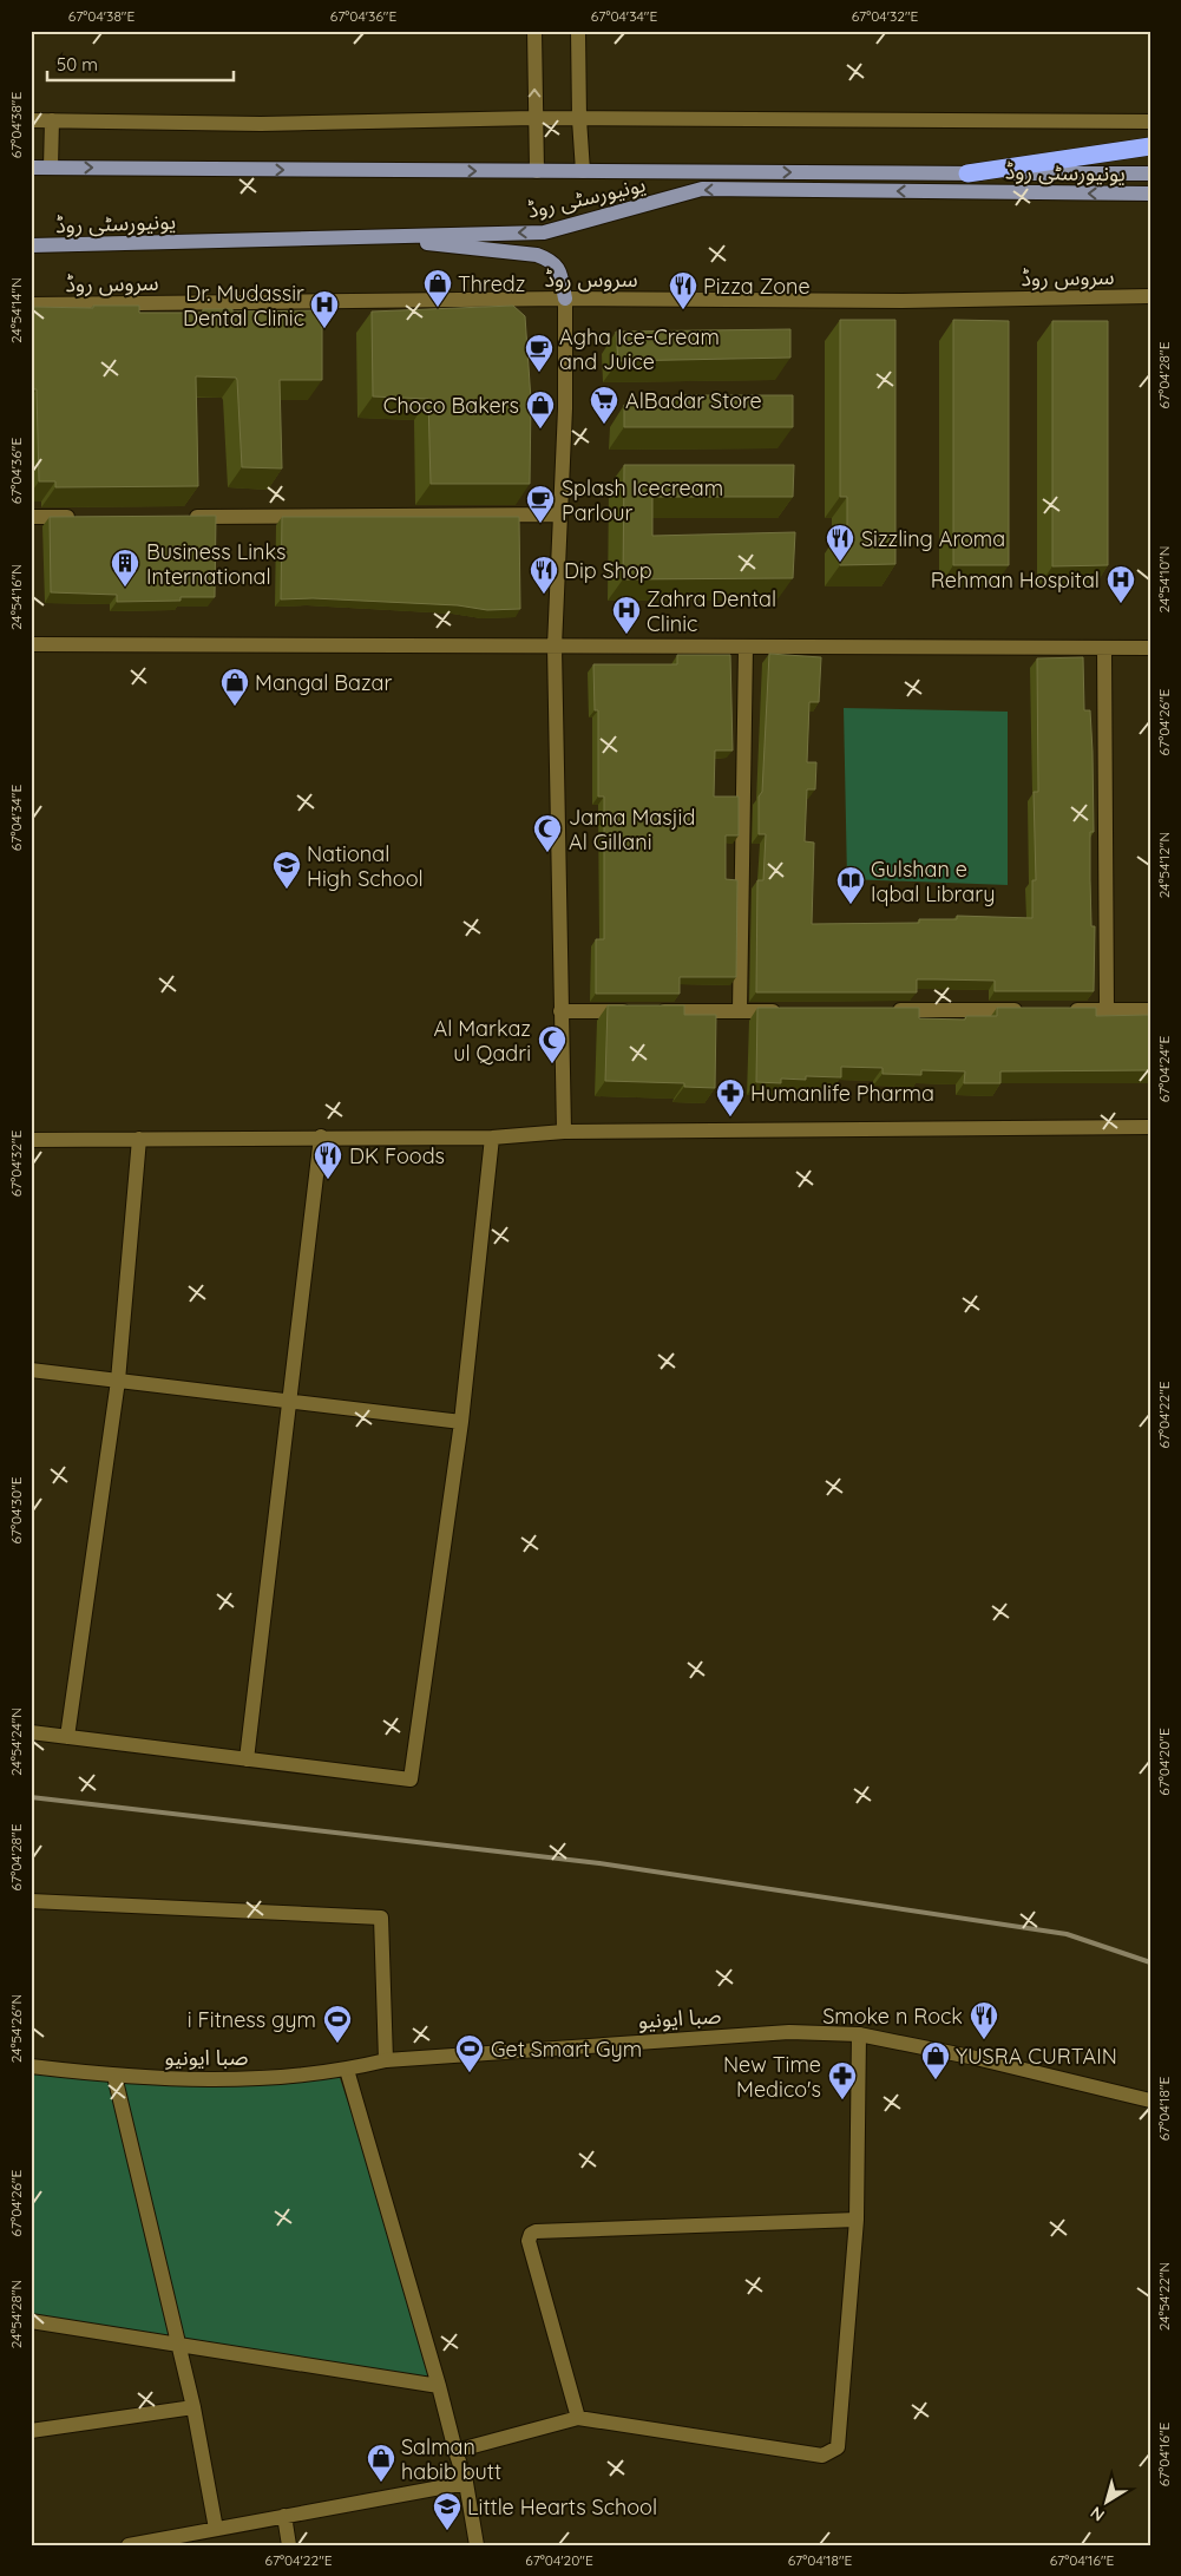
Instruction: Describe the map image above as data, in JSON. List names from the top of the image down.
{
  "streets": {
    "main road": ["یونیورسٹی روڈ"],
    "street": ["سروس روڈ", "صبا ایونیو"]
  },
  "places": {
    "shop": [
      "Thredz",
      "Choco Bakers",
      "Mangal Bazar",
      "YUSRA CURTAIN",
      "Salman habib butt"
    ],
    "restaurant": [
      "Pizza Zone",
      "Sizzling Aroma",
      "Dip Shop",
      "DK Foods",
      "Smoke n Rock"
    ],
    "hospital": ["Dr. Mudassir Dental Clinic", "Rehman Hospital", "Zahra Dental Clinic"],
    "cafe": ["Agha Ice-Cream and Juice", "Splash Icecream Parlour"],
    "supermarket": ["AlBadar Store"],
    "building": ["Business Links International"],
    "mosque": ["Jama Masjid Al Gillani", "Al Markaz ul Qadri"],
    "school or university": ["National High School", "Little Hearts School"],
    "library": ["Gulshan e Iqbal Library"],
    "pharmacy": ["Humanlife Pharma", "New Time Medico's"],
    "sports": ["i Fitness gym", "Get Smart Gym"]
  },
  "scale_bar": "50 m",
  "north": "bottom left",
  "coordinates": [
    "67°04'38\"E",
    "67°04'36\"E",
    "67°04'34\"E",
    "67°04'32\"E",
    "24°54'14\"N",
    "67°04'28\"E",
    "24°54'10\"N",
    "24°54'16\"N",
    "67°04'26\"E",
    "24°54'12\"N",
    "67°04'24\"E",
    "67°04'22\"E",
    "67°04'30\"E",
    "24°54'24\"N",
    "67°04'20\"E",
    "24°54'26\"N",
    "67°04'18\"E",
    "24°54'22\"N",
    "24°54'28\"N",
    "67°04'16\"E"
  ]
}
